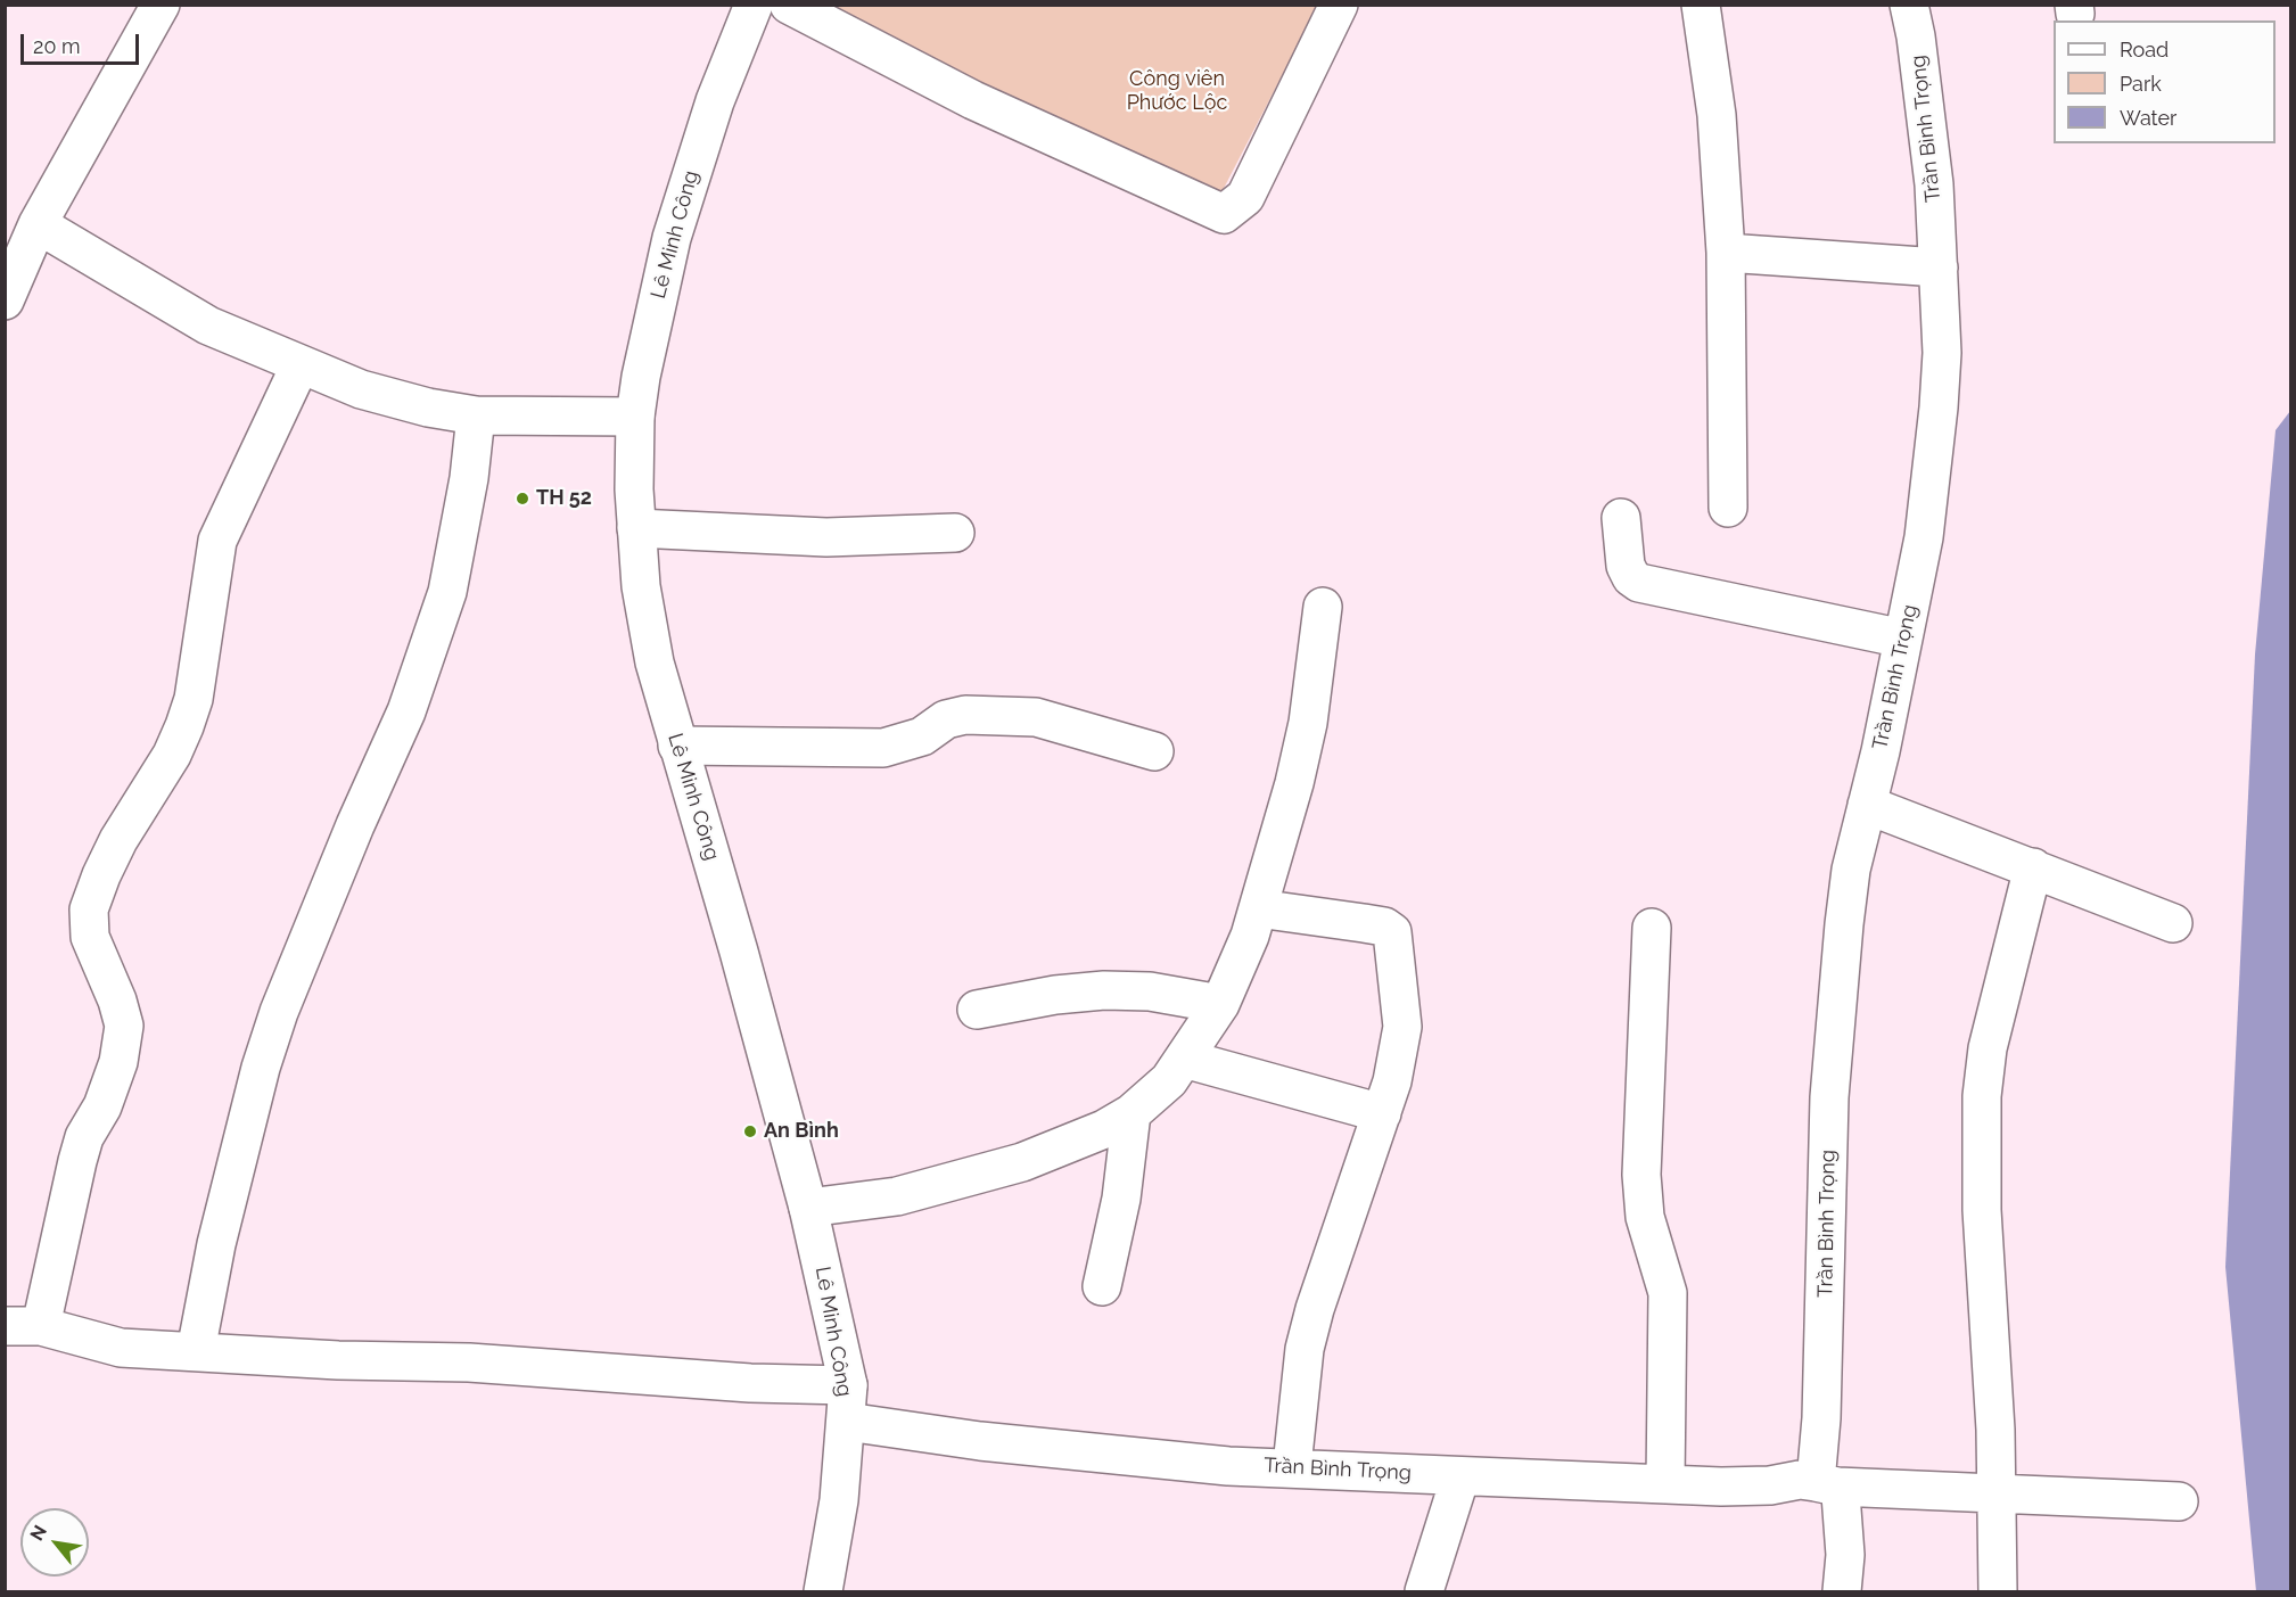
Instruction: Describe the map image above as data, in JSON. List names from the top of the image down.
{
  "streets": {
    "street": ["Trần Bình Trọng", "Lê Minh Công"]
  },
  "crossings": [
    ["Trần Bình Trọng", "Lê Minh Công"]
  ],
  "parks": ["Công viên Phước Lộc"],
  "places": ["TH 52", "An Bình"],
  "legend": ["Road", "Park", "Water"],
  "scale_bar": "20 m",
  "north": "top left"
}
